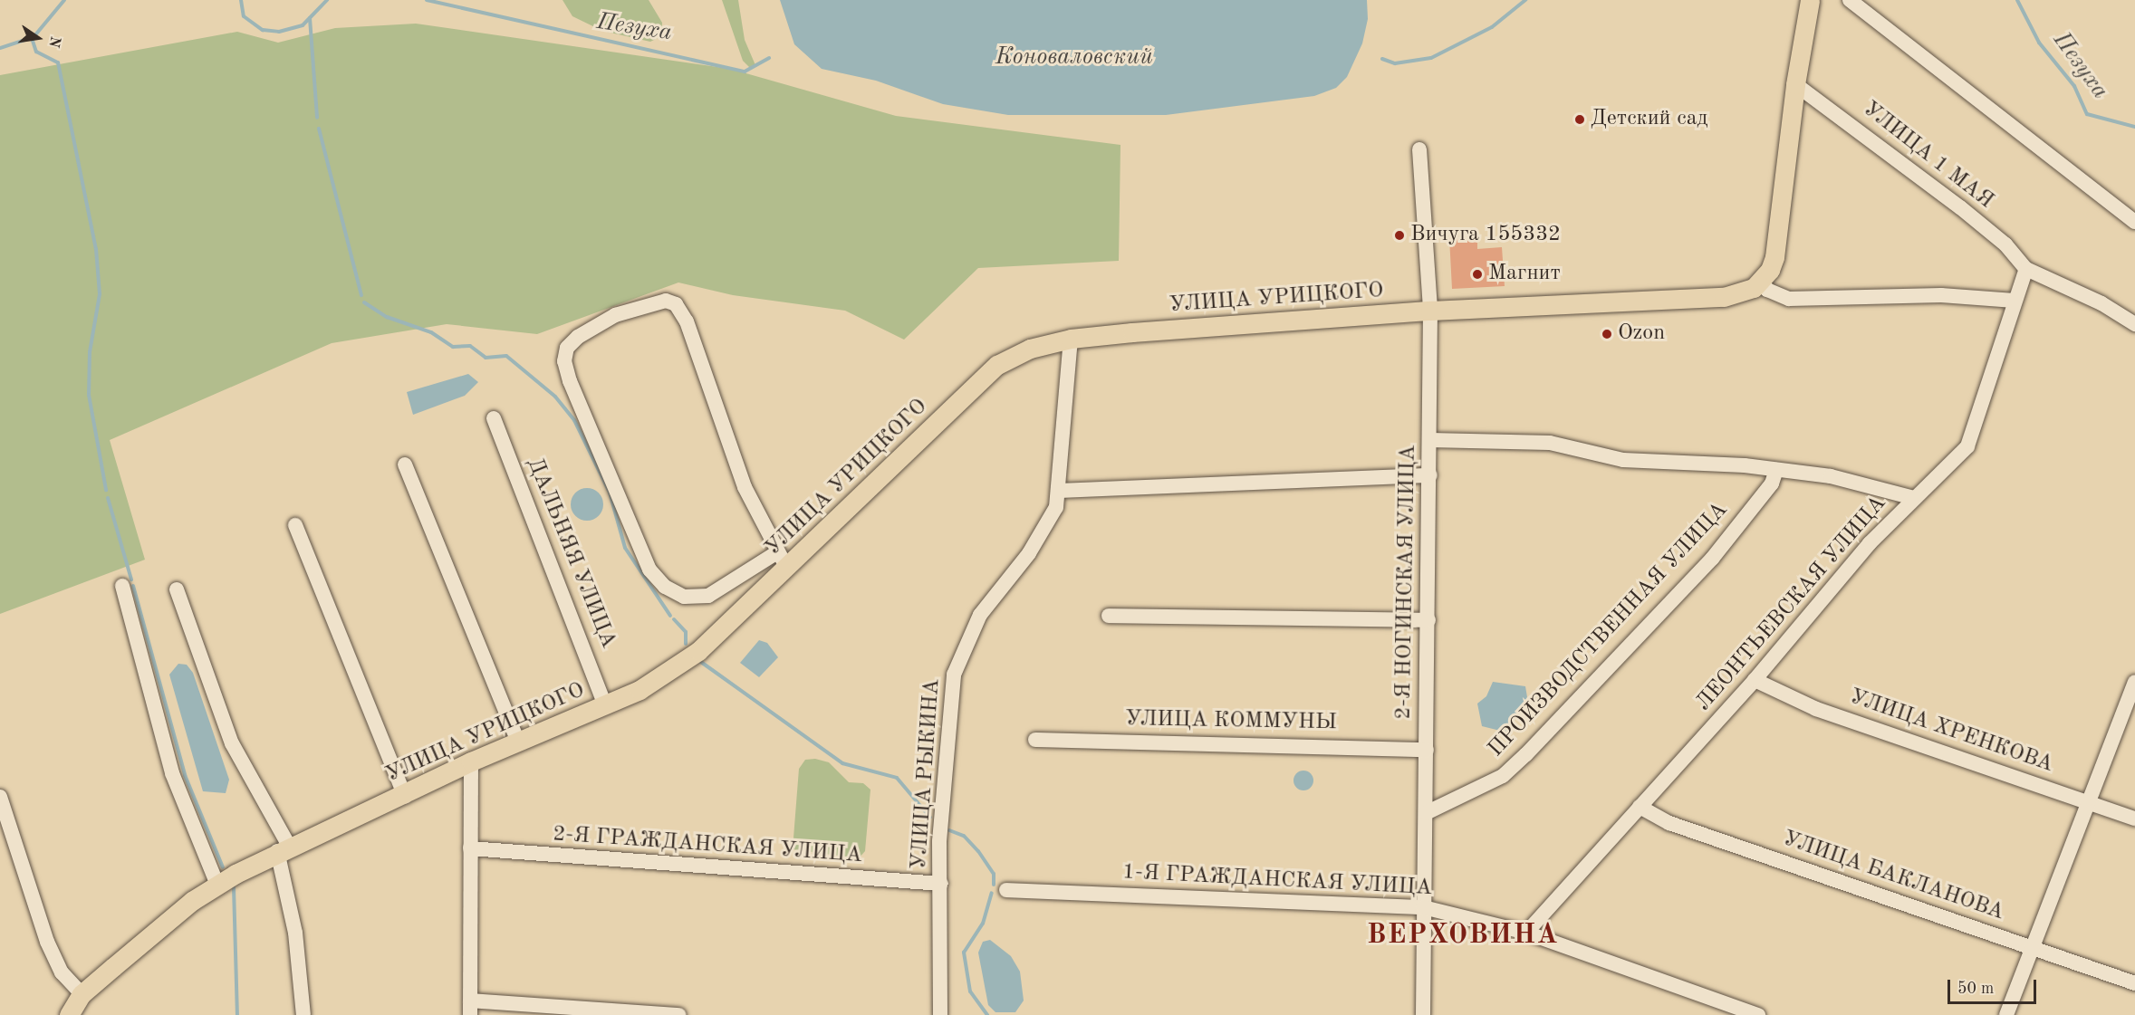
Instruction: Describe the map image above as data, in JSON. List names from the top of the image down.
{
  "streets": {
    "main road": ["УЛИЦА УРИЦКОГО"],
    "street": [
      "УЛИЦА 1 МАЯ",
      "ДАЛЬНЯЯ УЛИЦА",
      "2-Я НОГИНСКАЯ УЛИЦА",
      "ЛЕОНТЬЕВСКАЯ УЛИЦА",
      "ПРОИЗВОДСТВЕННАЯ УЛИЦА",
      "УЛИЦА КОММУНЫ",
      "УЛИЦА ХРЕНКОВА",
      "УЛИЦА РЫКИНА",
      "2-Я ГРАЖДАНСКАЯ УЛИЦА",
      "УЛИЦА БАКЛАНОВА",
      "1-Я ГРАЖДАНСКАЯ УЛИЦА"
    ]
  },
  "crossings": [
    ["УЛИЦА 1 МАЯ", "ЛЕОНТЬЕВСКАЯ УЛИЦА"],
    ["УЛИЦА УРИЦКОГО", "ДАЛЬНЯЯ УЛИЦА"],
    ["УЛИЦА УРИЦКОГО", "2-Я НОГИНСКАЯ УЛИЦА"],
    ["УЛИЦА УРИЦКОГО", "УЛИЦА РЫКИНА"],
    ["2-Я НОГИНСКАЯ УЛИЦА", "ПРОИЗВОДСТВЕННАЯ УЛИЦА"],
    ["2-Я НОГИНСКАЯ УЛИЦА", "УЛИЦА КОММУНЫ"],
    ["2-Я НОГИНСКАЯ УЛИЦА", "1-Я ГРАЖДАНСКАЯ УЛИЦА"],
    ["ЛЕОНТЬЕВСКАЯ УЛИЦА", "УЛИЦА ХРЕНКОВА"],
    ["ЛЕОНТЬЕВСКАЯ УЛИЦА", "УЛИЦА БАКЛАНОВА"],
    ["ЛЕОНТЬЕВСКАЯ УЛИЦА", "1-Я ГРАЖДАНСКАЯ УЛИЦА"],
    ["УЛИЦА РЫКИНА", "2-Я ГРАЖДАНСКАЯ УЛИЦА"]
  ],
  "districts": ["ВЕРХОВИНА"],
  "water": ["Пезуха", "Коноваловский"],
  "places": [
    "Детский сад",
    "Вичуга 155332",
    "Магнит",
    "Ozon"
  ],
  "scale_bar": "50 m",
  "north": "right"
}
